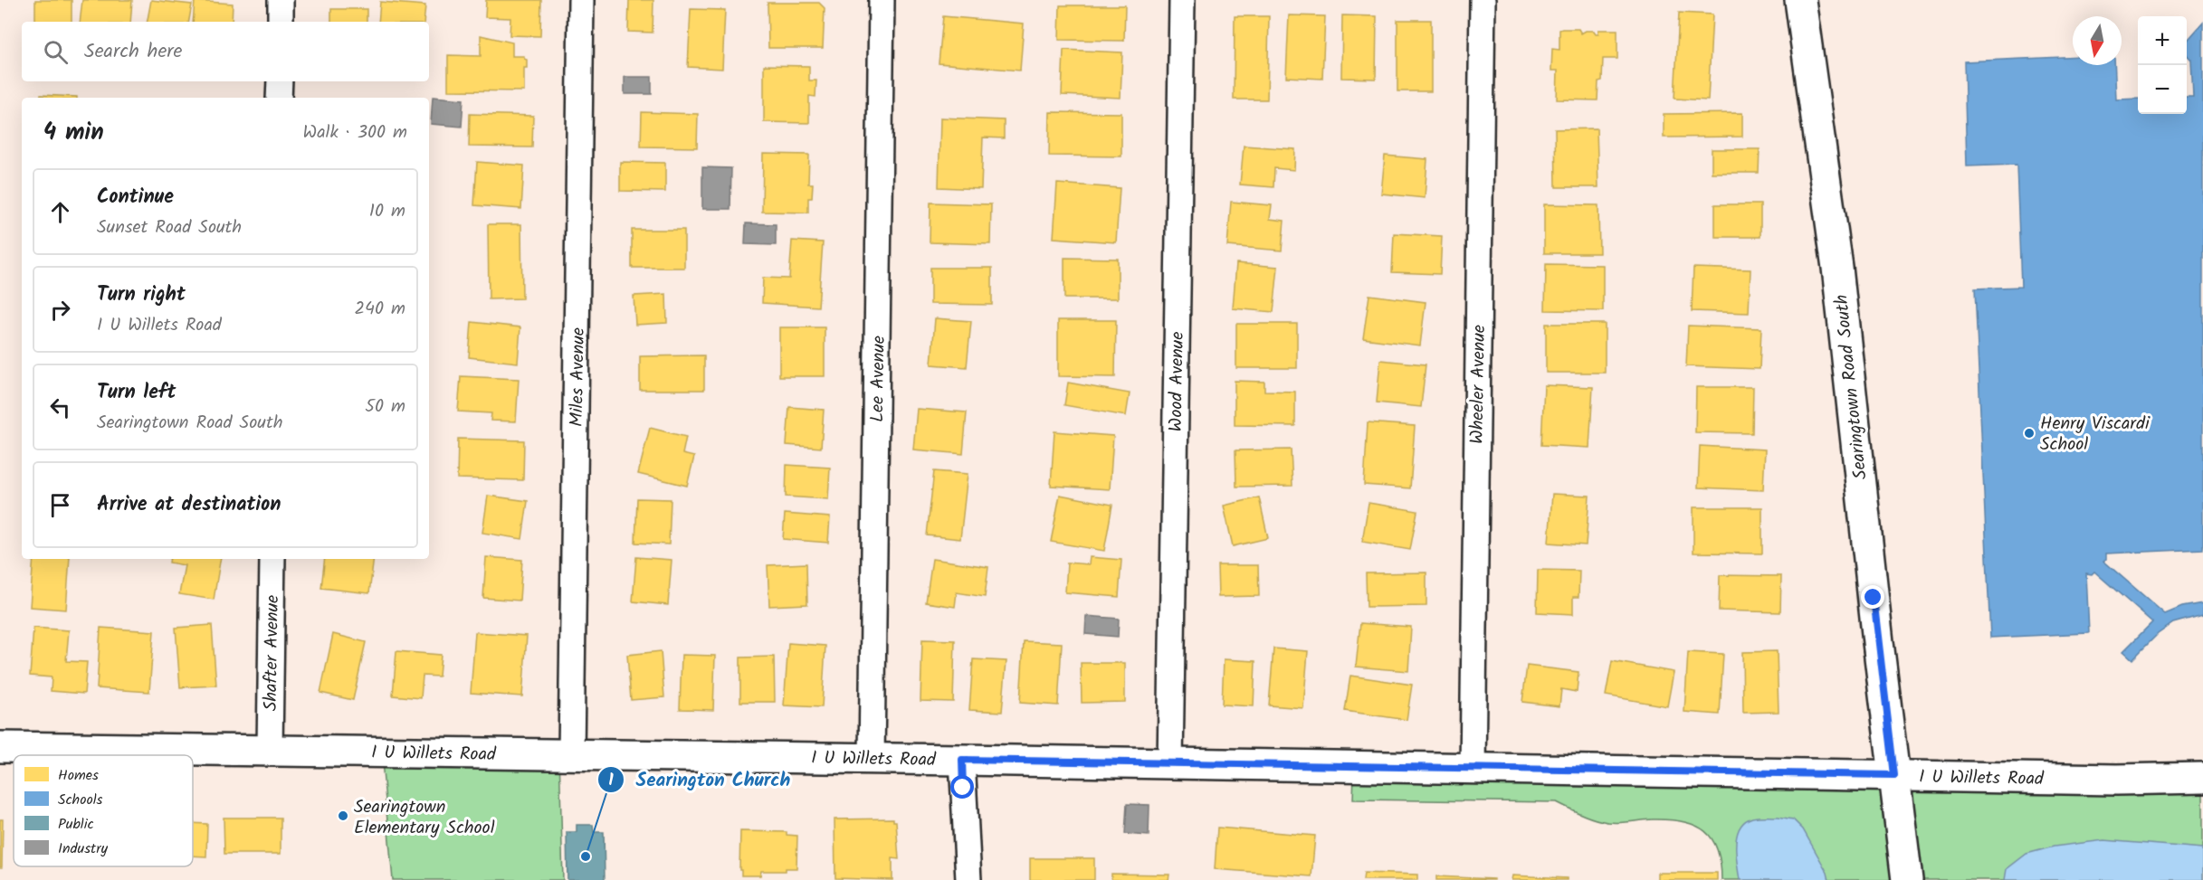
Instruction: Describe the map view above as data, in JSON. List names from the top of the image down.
{
  "streets": {
    "main road": ["Searingtown Road South", "I U Willets Road"],
    "street": [
      "Miles Avenue",
      "Lee Avenue",
      "Wood Avenue",
      "Wheeler Avenue",
      "Shafter Avenue"
    ]
  },
  "crossings": [
    ["Miles Avenue", "I U Willets Road"],
    ["Lee Avenue", "I U Willets Road"],
    ["Wood Avenue", "I U Willets Road"],
    ["Wheeler Avenue", "I U Willets Road"],
    ["Searingtown Road South", "I U Willets Road"],
    ["Shafter Avenue", "I U Willets Road"]
  ],
  "places": ["Henry Viscardi School", "Searingtown Elementary School", "Searington Church"],
  "legend": [
    "Homes",
    "Schools",
    "Public",
    "Industry"
  ],
  "north": "bottom",
  "page": {
    "map_buttons": ["+", "−"],
    "search": "Search here",
    "heading": ["4 min", "Walk · 300 m"],
    "list": [
      ["Continue", "Sunset Road South", "10 m"],
      ["Turn right", "I U Willets Road", "240 m"],
      ["Turn left", "Searingtown Road South", "50 m"],
      "Arrive at destination"
    ]
  }
}
